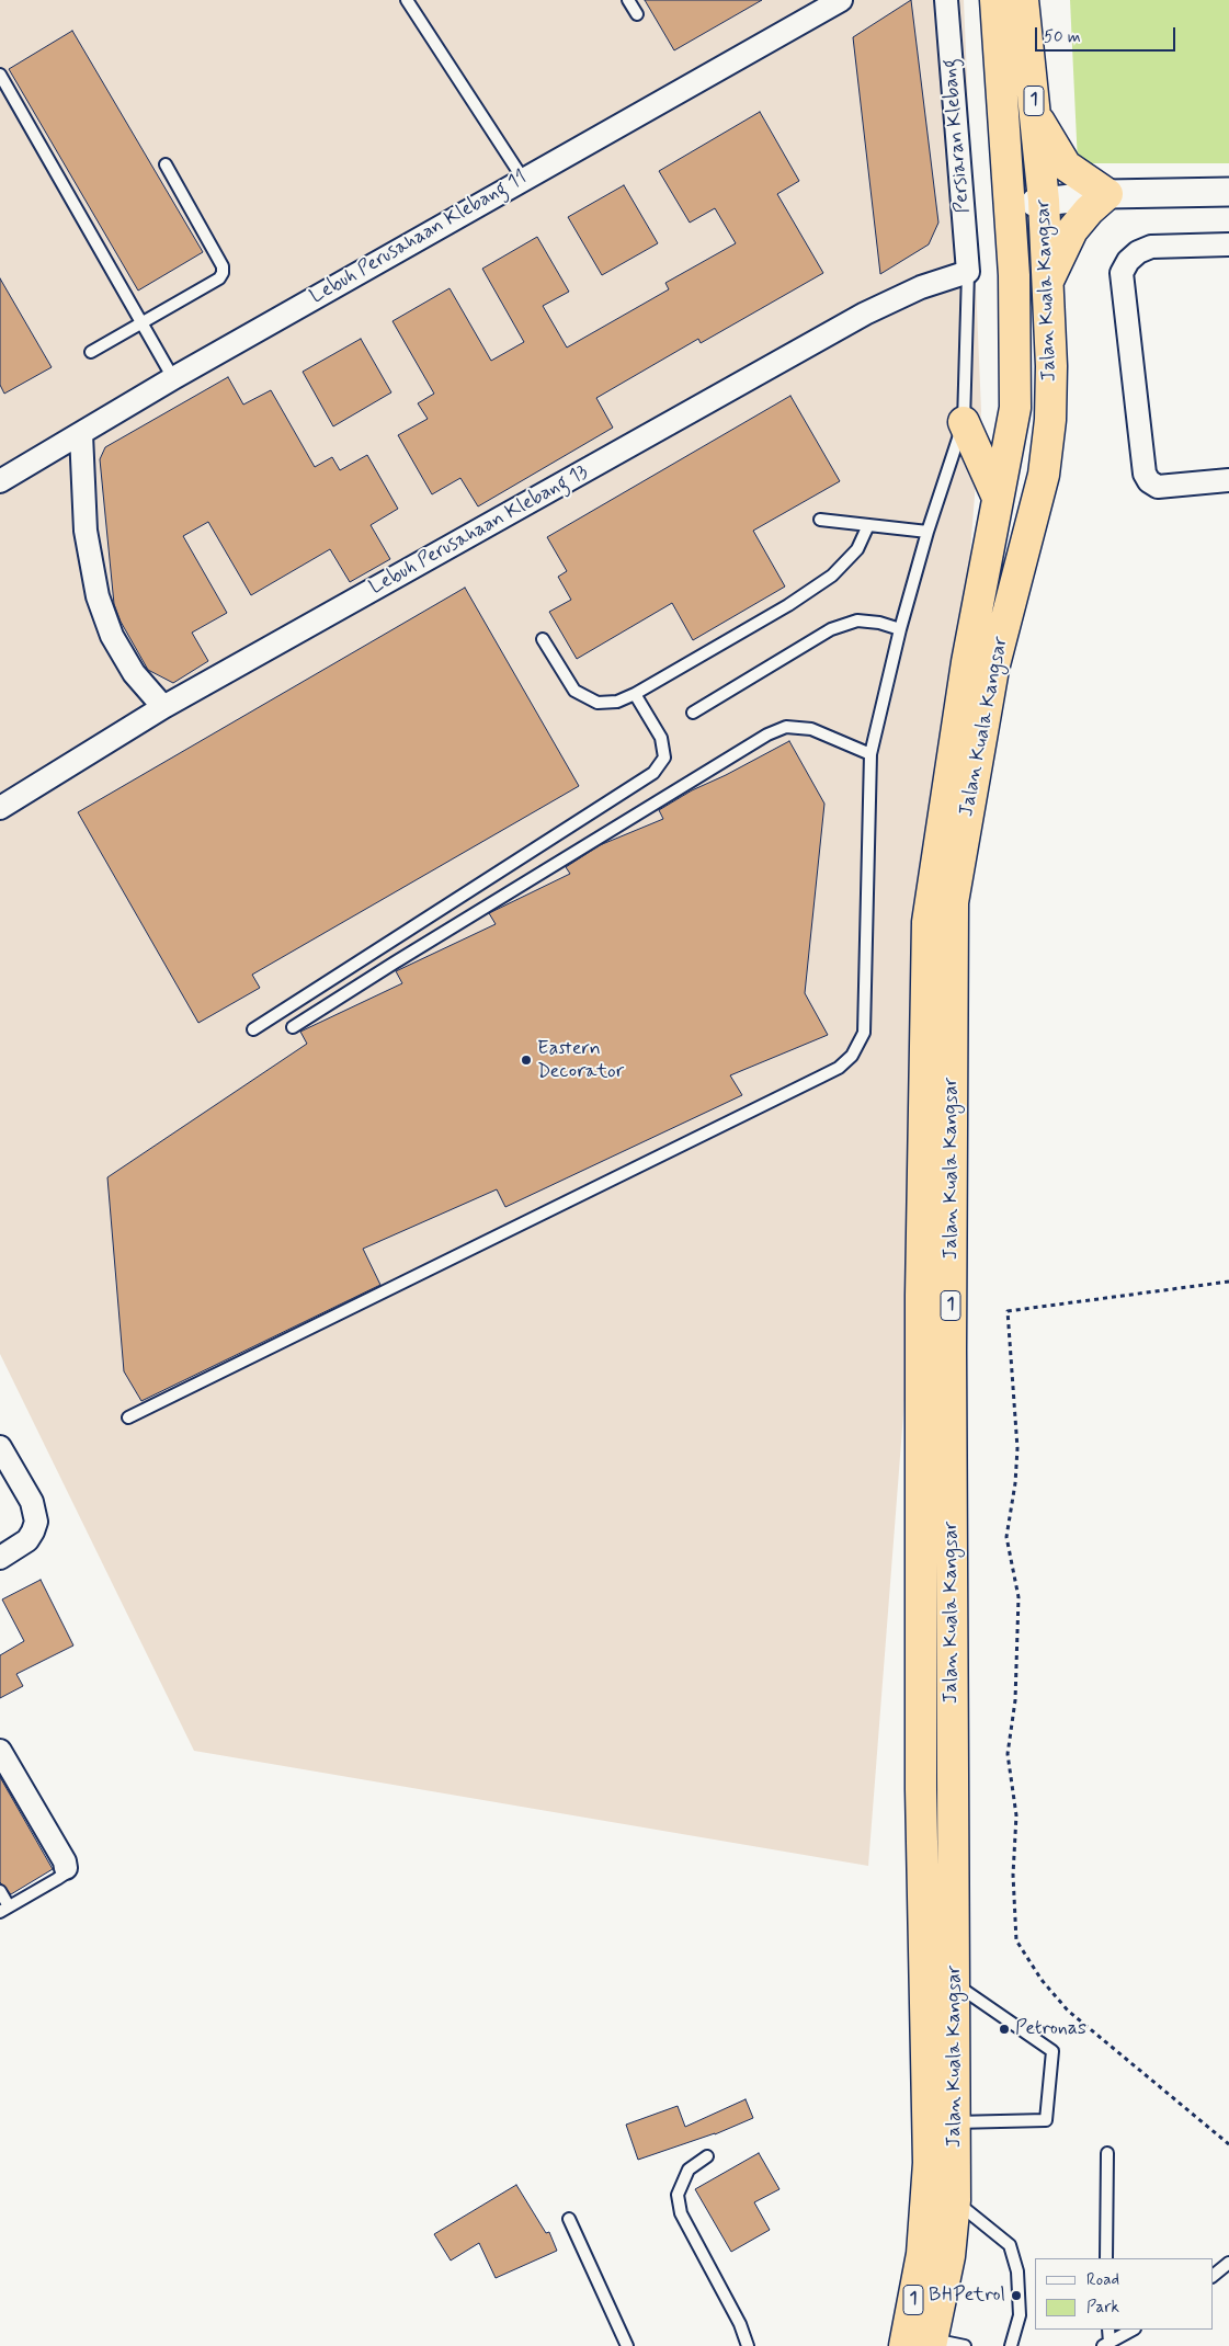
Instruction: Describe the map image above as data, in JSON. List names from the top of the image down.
{
  "streets": {
    "highway": ["1", "Jalan Kuala Kangsar"],
    "street": ["Persiaran Klebang", "Lebuh Perusahaan Klebang 11", "Lebuh Perusahaan Klebang 13"]
  },
  "crossings": [
    ["Persiaran Klebang", "Lebuh Perusahaan Klebang 13"]
  ],
  "places": ["Eastern Decorator", "Petronas", "BHPetrol"],
  "legend": ["Road", "Park"],
  "scale_bar": "50 m"
}
